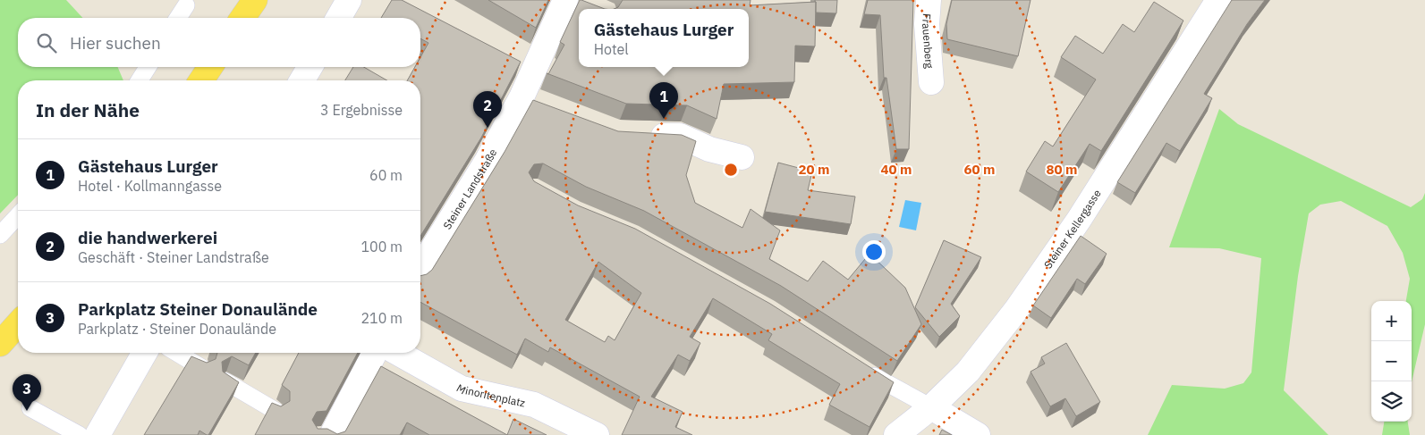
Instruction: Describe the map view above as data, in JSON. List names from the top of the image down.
{
  "streets": {
    "street": [
      "Frauenberg",
      "Steiner Landstraße",
      "Steiner Kellergasse",
      "Minoritenplatz"
    ]
  },
  "page": {
    "popup": ["Gästehaus Lurger", "Hotel"],
    "search": "Hier suchen",
    "heading": ["In der Nähe", "3 Ergebnisse"],
    "pins": ["1", "2", "3"],
    "list": [
      {
        "mark": "1",
        "name": "Gästehaus Lurger",
        "note": "Hotel · Kollmanngasse",
        "value": "60 m"
      },
      {
        "mark": "2",
        "name": "die handwerkerei",
        "note": "Geschäft · Steiner Landstraße",
        "value": "100 m"
      },
      {
        "mark": "3",
        "name": "Parkplatz Steiner Donaulände",
        "note": "Parkplatz · Steiner Donaulände",
        "value": "210 m"
      }
    ],
    "map_buttons": ["+", "−"]
  },
  "rings": [
    "20 m",
    "40 m",
    "60 m",
    "80 m"
  ]
}
